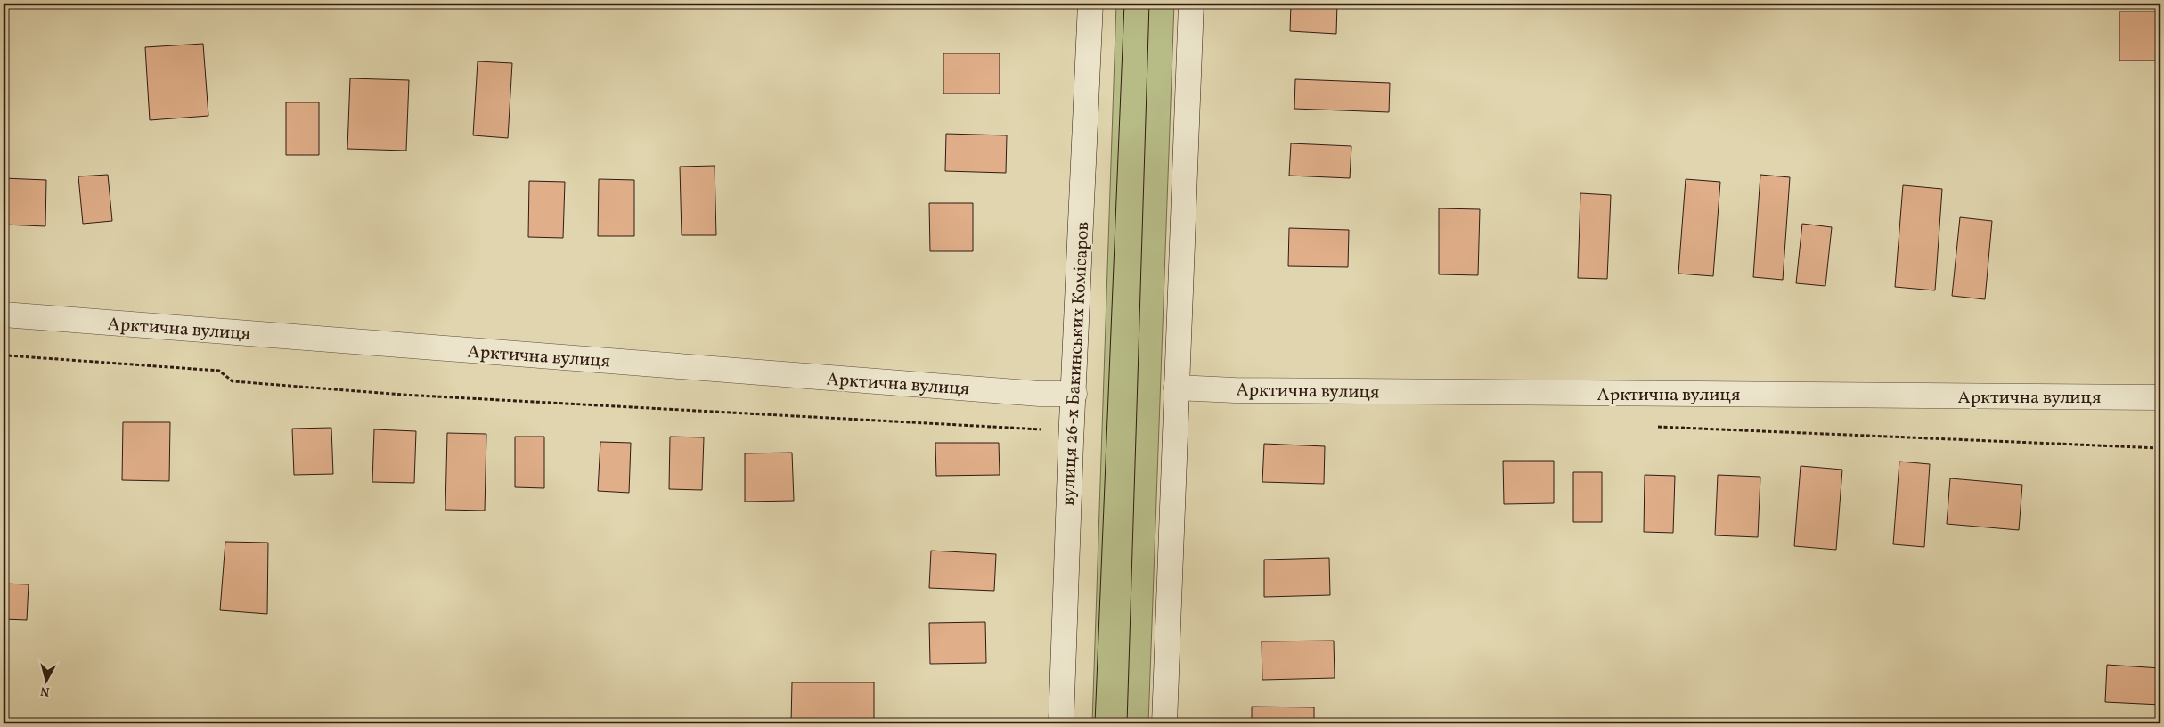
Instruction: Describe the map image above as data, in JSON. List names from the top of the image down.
{
  "streets": {
    "street": ["Арктична вулиця", "вулиця 26-х Бакинських Комісаров"]
  },
  "crossings": [
    ["Арктична вулиця", "вулиця 26-х Бакинських Комісаров"]
  ],
  "north": "bottom"
}
